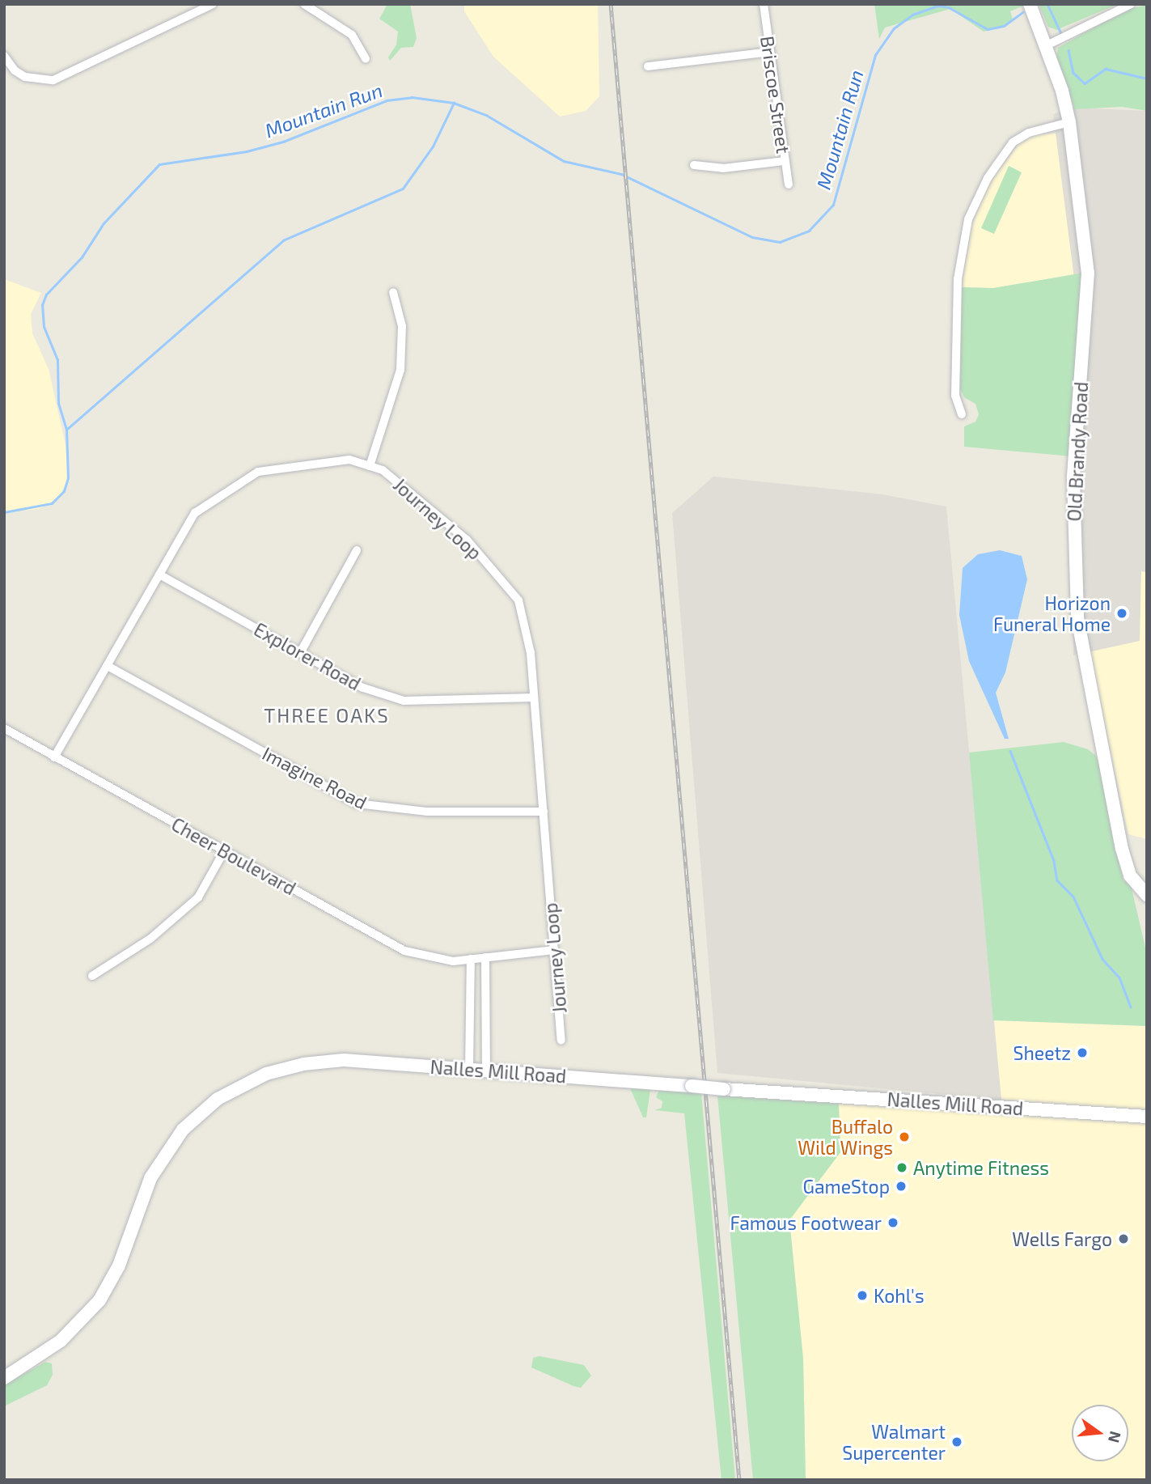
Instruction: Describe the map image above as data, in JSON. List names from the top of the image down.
{
  "streets": {
    "street": [
      "Briscoe Street",
      "Old Brandy Road",
      "Journey Loop",
      "Explorer Road",
      "Imagine Road",
      "Cheer Boulevard",
      "Nalles Mill Road"
    ]
  },
  "crossings": [
    ["Journey Loop", "Explorer Road"],
    ["Journey Loop", "Imagine Road"],
    ["Journey Loop", "Cheer Boulevard"]
  ],
  "districts": ["THREE OAKS"],
  "water": ["Mountain Run"],
  "places": [
    "Horizon Funeral Home",
    "Sheetz",
    "Buffalo Wild Wings",
    "Anytime Fitness",
    "GameStop",
    "Famous Footwear",
    "Wells Fargo",
    "Kohl's",
    "Walmart Supercenter"
  ],
  "north": "right"
}
